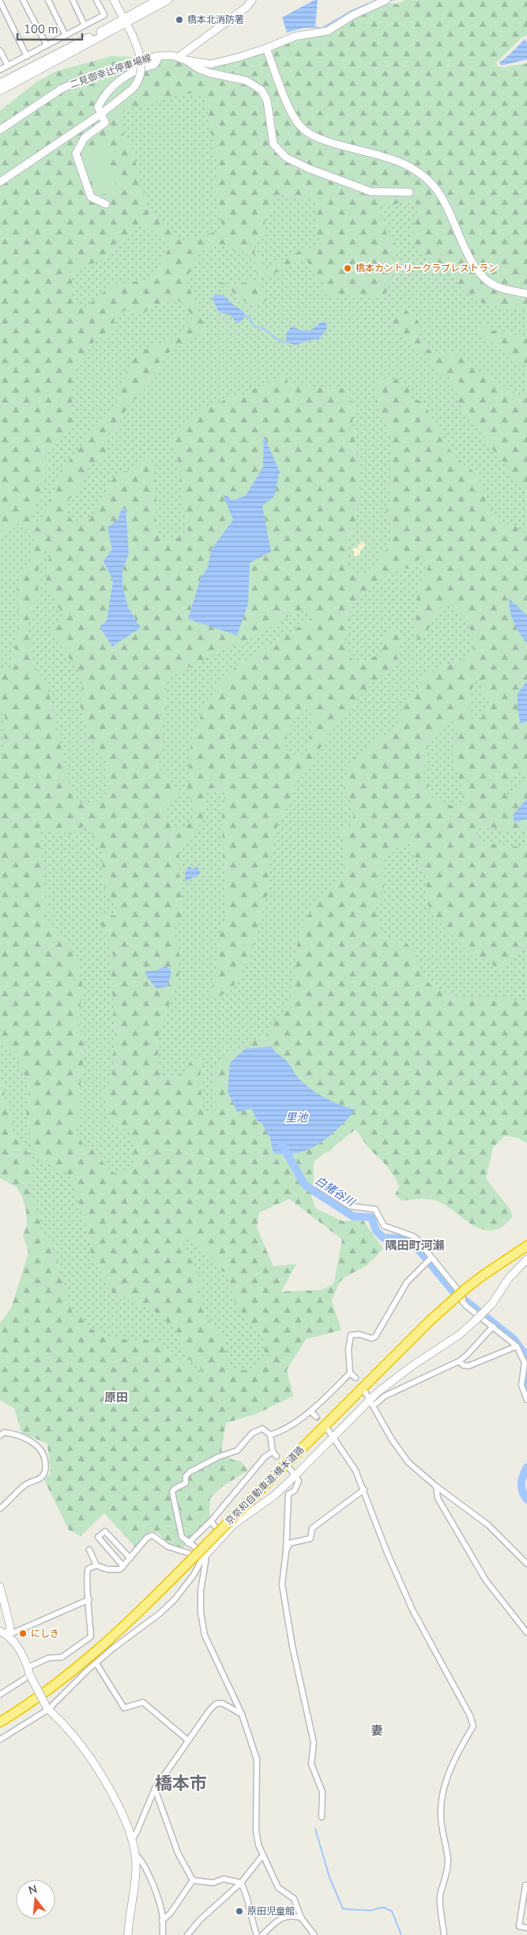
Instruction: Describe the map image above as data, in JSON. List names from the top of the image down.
{
  "streets": {
    "highway": ["京奈和自動車道;橋本道路"],
    "street": ["二見御幸辻停車場線"]
  },
  "districts": [
    "隅田町河瀬",
    "原田",
    "妻",
    "橋本市"
  ],
  "water": ["里池", "白猪谷川"],
  "places": [
    "橋本北消防署",
    "橋本カントリークラブレストラン",
    "にしき",
    "原田児童館"
  ],
  "scale_bar": "100 m",
  "north": "top"
}
